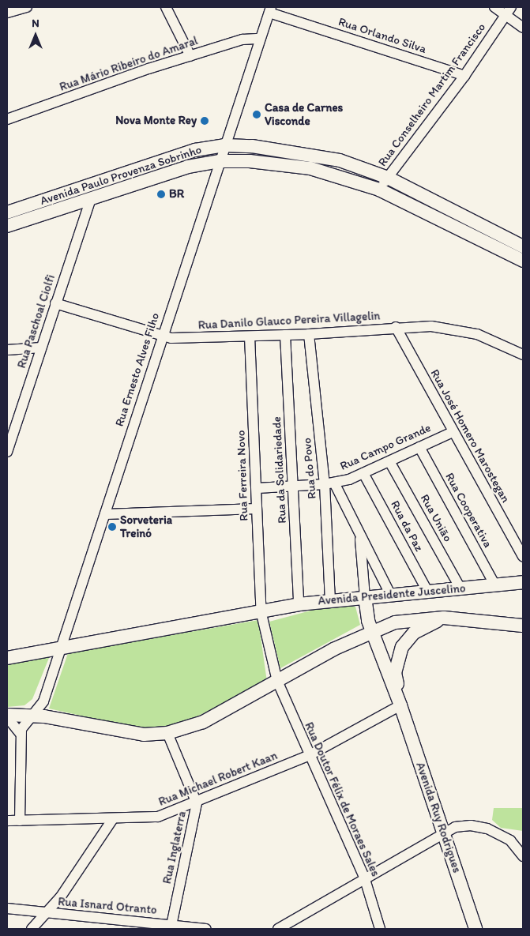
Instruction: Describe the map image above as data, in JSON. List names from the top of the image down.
{
  "streets": {
    "main road": ["Avenida Paulo Provenza Sobrinho", "Avenida Presidente Juscelino", "Avenida Ruy Rodrigues"],
    "street": [
      "Rua Orlando Silva",
      "Rua Mário Ribeiro do Amaral",
      "Rua Conselheiro Martim Francisco",
      "Rua Danilo Glauco Pereira Villagelin",
      "Rua Paschoal Ciolfi",
      "Rua Ernesto Alves Filho",
      "Rua José Homero Marostegan",
      "Rua Campo Grande",
      "Rua do Povo",
      "Rua da Solidariedade",
      "Rua Ferreira Novo",
      "Rua Cooperativa",
      "Rua União",
      "Rua da Paz",
      "Rua Michael Robert Kaan",
      "Rua Doutor Félix de Moraes Sales",
      "Rua Inglaterra",
      "Rua Isnard Otranto"
    ]
  },
  "crossings": [
    ["Rua Orlando Silva", "Rua Conselheiro Martim Francisco"],
    ["Rua Orlando Silva", "Rua Ernesto Alves Filho"],
    ["Rua Mário Ribeiro do Amaral", "Rua Ernesto Alves Filho"],
    ["Rua Conselheiro Martim Francisco", "Avenida Paulo Provenza Sobrinho"],
    ["Avenida Paulo Provenza Sobrinho", "Rua Paschoal Ciolfi"],
    ["Avenida Paulo Provenza Sobrinho", "Rua Ernesto Alves Filho"],
    ["Rua Danilo Glauco Pereira Villagelin", "Rua Paschoal Ciolfi"],
    ["Rua Danilo Glauco Pereira Villagelin", "Rua Ernesto Alves Filho"],
    ["Rua Danilo Glauco Pereira Villagelin", "Rua José Homero Marostegan"],
    ["Rua Danilo Glauco Pereira Villagelin", "Rua do Povo"],
    ["Rua Danilo Glauco Pereira Villagelin", "Rua da Solidariedade"],
    ["Rua Danilo Glauco Pereira Villagelin", "Rua Ferreira Novo"],
    ["Rua Ernesto Alves Filho", "Avenida Presidente Juscelino"],
    ["Rua José Homero Marostegan", "Rua Campo Grande"],
    ["Rua Campo Grande", "Rua do Povo"],
    ["Rua Campo Grande", "Rua da Solidariedade"],
    ["Rua Campo Grande", "Rua Ferreira Novo"],
    ["Rua Campo Grande", "Rua Cooperativa"],
    ["Rua Campo Grande", "Rua União"],
    ["Rua Campo Grande", "Rua da Paz"],
    ["Rua do Povo", "Avenida Presidente Juscelino"],
    ["Rua da Solidariedade", "Avenida Presidente Juscelino"],
    ["Rua Ferreira Novo", "Avenida Presidente Juscelino"],
    ["Rua Cooperativa", "Avenida Presidente Juscelino"],
    ["Rua União", "Avenida Presidente Juscelino"],
    ["Rua da Paz", "Avenida Presidente Juscelino"],
    ["Avenida Presidente Juscelino", "Avenida Ruy Rodrigues"],
    ["Rua Michael Robert Kaan", "Rua Doutor Félix de Moraes Sales"],
    ["Rua Michael Robert Kaan", "Avenida Ruy Rodrigues"],
    ["Rua Michael Robert Kaan", "Rua Inglaterra"],
    ["Rua Inglaterra", "Rua Isnard Otranto"]
  ],
  "places": [
    "Casa de Carnes Visconde",
    "Nova Monte Rey",
    "BR",
    "Sorveteria Treinó"
  ],
  "north": "top"
}
